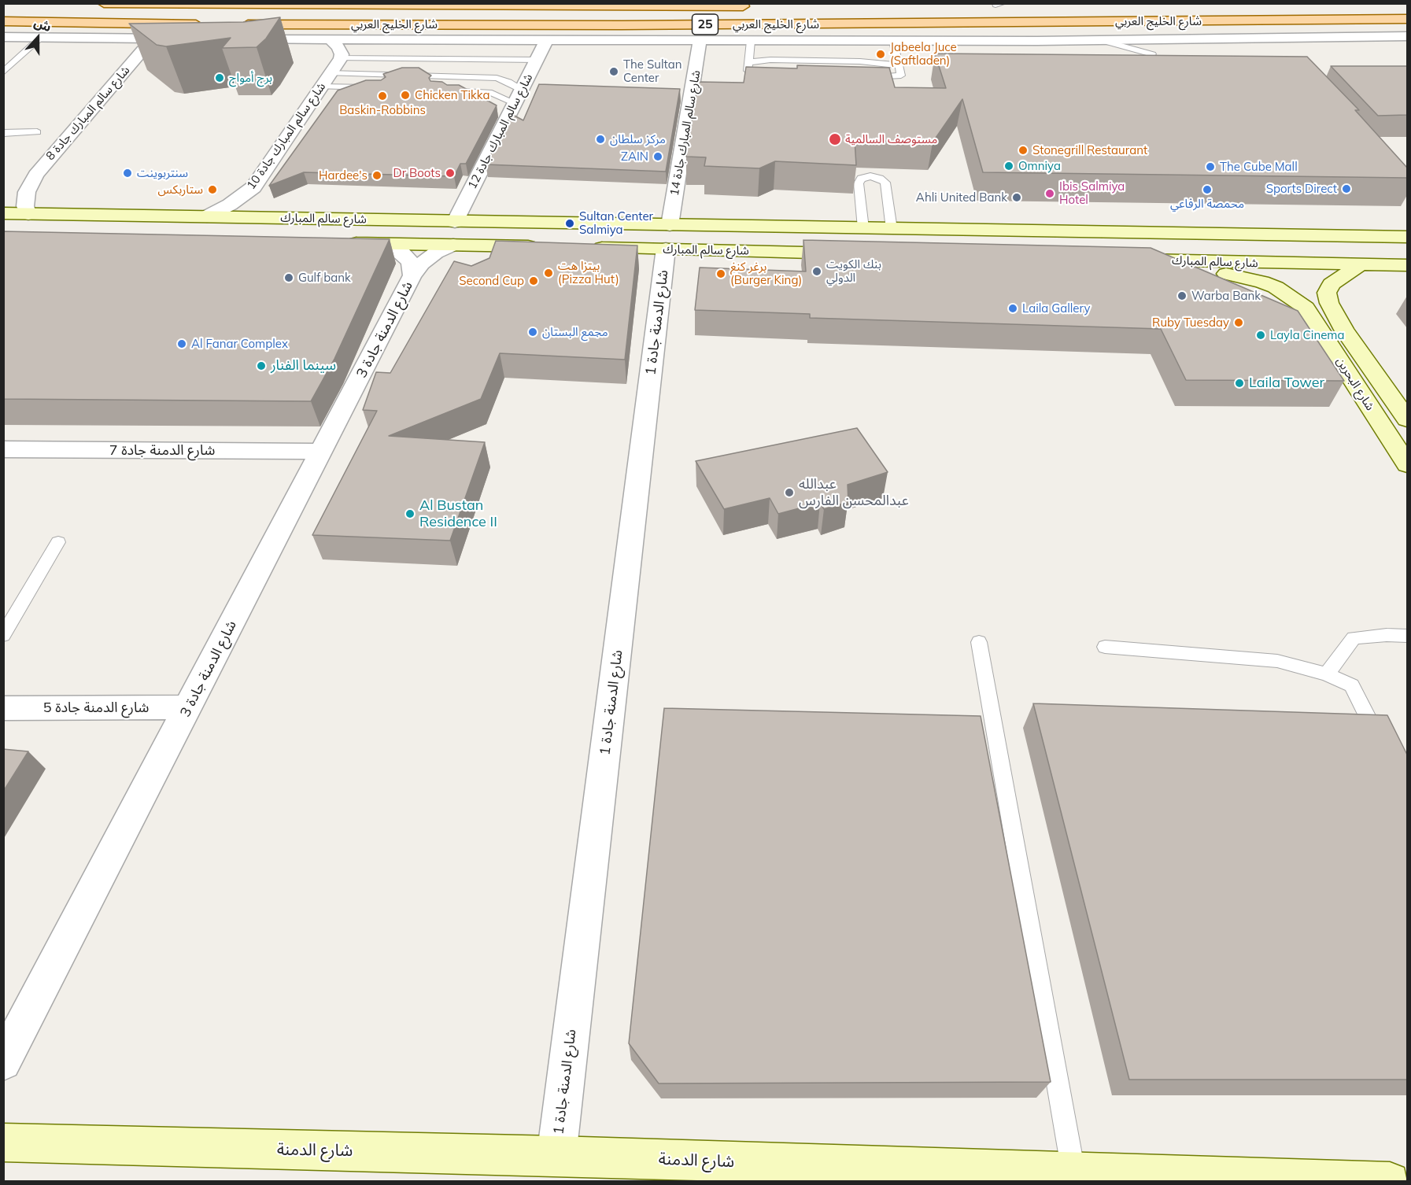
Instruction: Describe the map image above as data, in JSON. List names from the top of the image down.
{
  "streets": {
    "main road": [
      "شارع الخليج العربي",
      "25",
      "شارع سالم المبارك",
      "شارع البحرين",
      "شارع الدمنة"
    ],
    "street": [
      "شارع سالم المبارك جادة 8",
      "شارع سالم المبارك جادة 12",
      "شارع سالم المبارك جادة 14",
      "شارع سالم المبارك جادة 10",
      "شارع الدمنة جادة 1",
      "شارع الدمنة جادة 3",
      "شارع الدمنة جادة 7",
      "شارع الدمنة جادة 5"
    ]
  },
  "crossings": [
    ["شارع سالم المبارك جادة 8", "شارع سالم المبارك"],
    ["شارع سالم المبارك جادة 12", "شارع سالم المبارك"],
    ["شارع سالم المبارك جادة 14", "شارع سالم المبارك"],
    ["شارع سالم المبارك جادة 14", "شارع الدمنة جادة 1"],
    ["شارع سالم المبارك جادة 10", "شارع سالم المبارك"],
    ["شارع سالم المبارك", "شارع الدمنة جادة 1"],
    ["شارع سالم المبارك", "شارع الدمنة جادة 3"],
    ["شارع سالم المبارك", "شارع البحرين"],
    ["شارع الدمنة جادة 1", "شارع الدمنة"],
    ["شارع الدمنة جادة 3", "شارع الدمنة جادة 7"],
    ["شارع الدمنة جادة 3", "شارع الدمنة جادة 5"]
  ],
  "places": [
    "Jabeela Juce (Saftladen)",
    "The Sultan Center",
    "برج أمواج",
    "Chicken Tikka",
    "Baskin-Robbins",
    "مركز سلطان",
    "مستوصف السالمية",
    "Stonegrill Restaurant",
    "ZAIN",
    "Omniya",
    "The Cube Mall",
    "سنتربوينت",
    "Dr Boots",
    "Hardee's",
    "Sports Direct",
    "ستاربكس",
    "محمصة الرفاعي",
    "Ibis Salmiya Hotel",
    "Ahli United Bank",
    "Sultan Center Salmiya",
    "بنك الكويت الدولي",
    "بيتزا هت (Pizza Hut)",
    "برغر كنغ (Burger King)",
    "Gulf bank",
    "Second Cup",
    "Warba Bank",
    "Laila Gallery",
    "Ruby Tuesday",
    "مجمع البستان",
    "Layla Cinema",
    "Al Fanar Complex",
    "سينما الفنار",
    "Laila Tower",
    "عبدالله عبدالمحسن الفارس",
    "Al Bustan Residence II"
  ],
  "north": "top"
}
